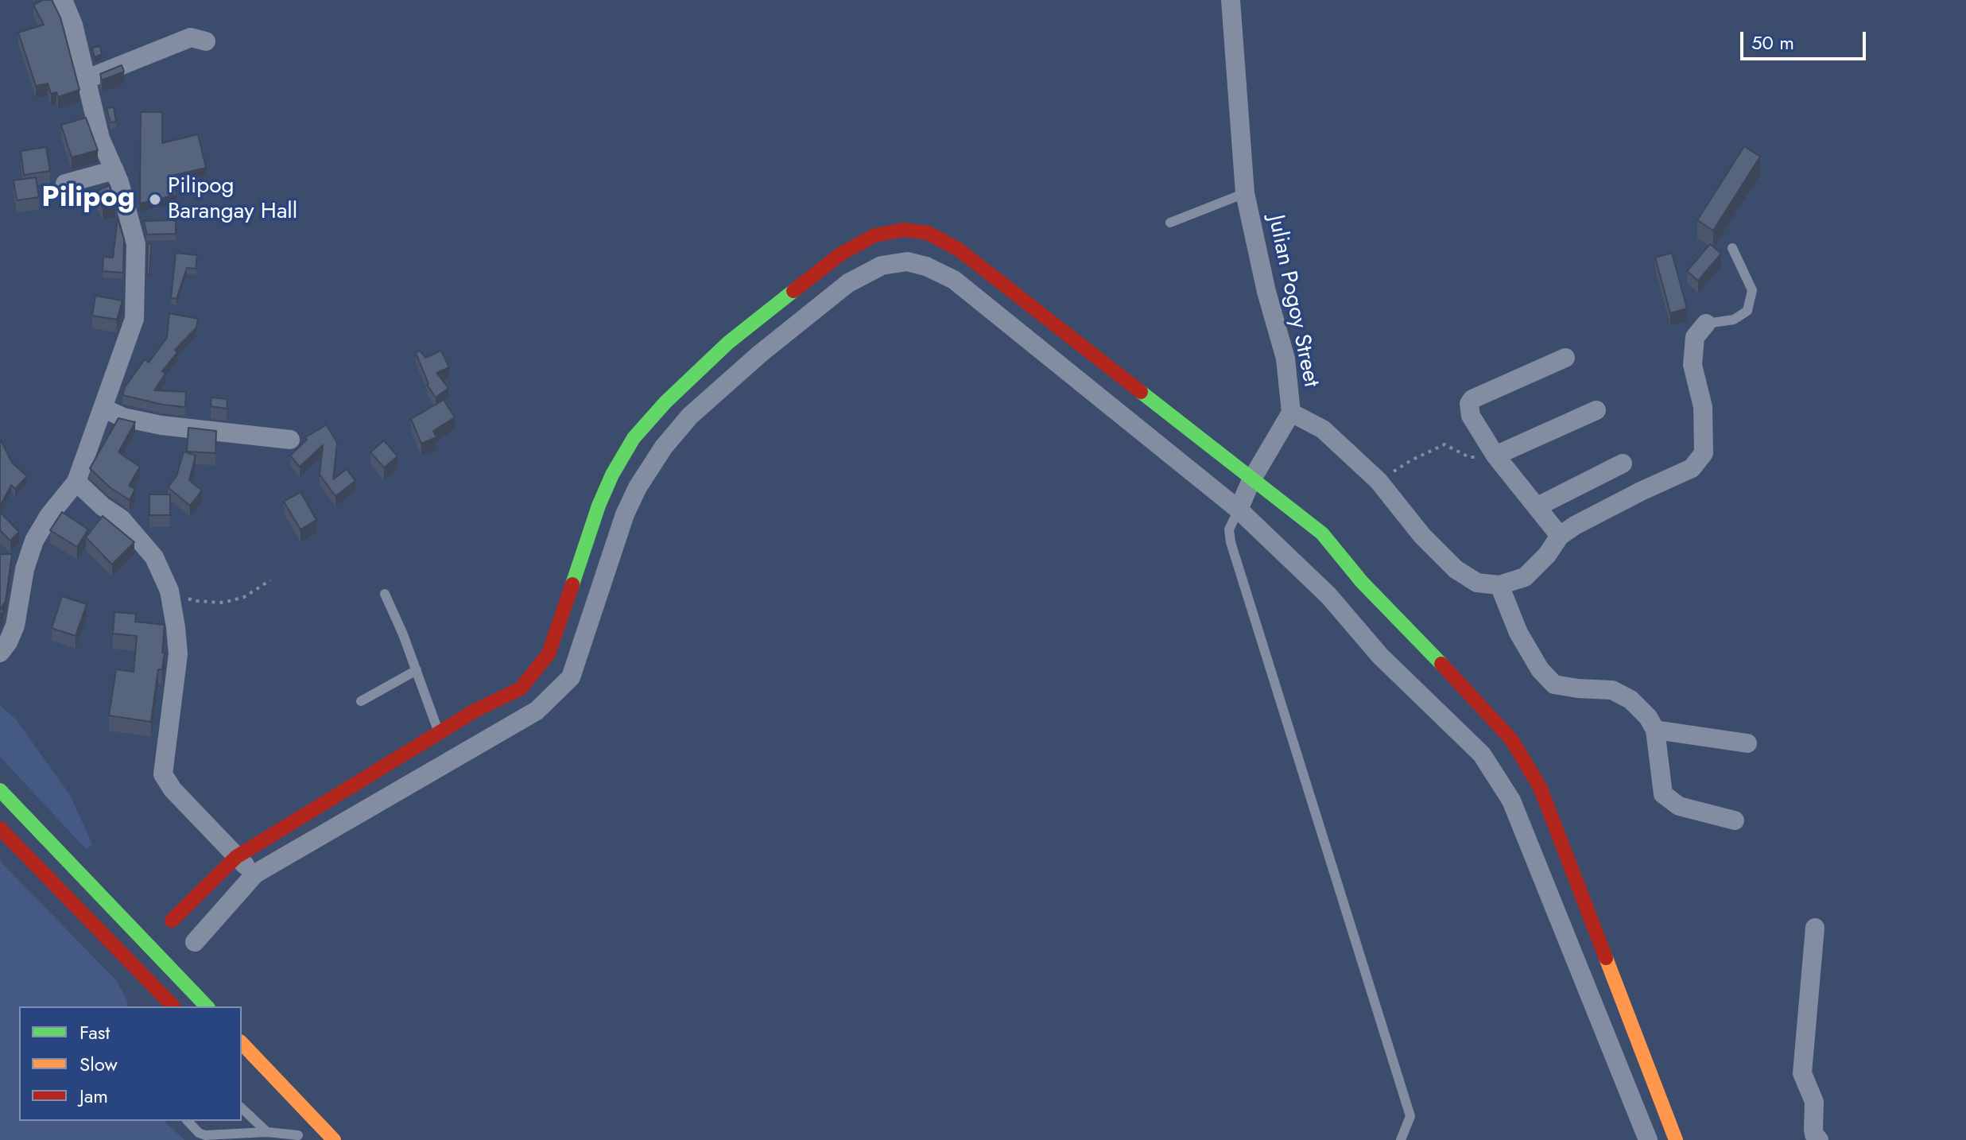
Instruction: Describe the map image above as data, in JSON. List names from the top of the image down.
{
  "streets": {
    "street": ["Julian Pogoy Street"]
  },
  "districts": ["Pilipog"],
  "places": ["Pilipog Barangay Hall"],
  "legend": ["Fast", "Slow", "Jam"],
  "scale_bar": "50 m"
}
